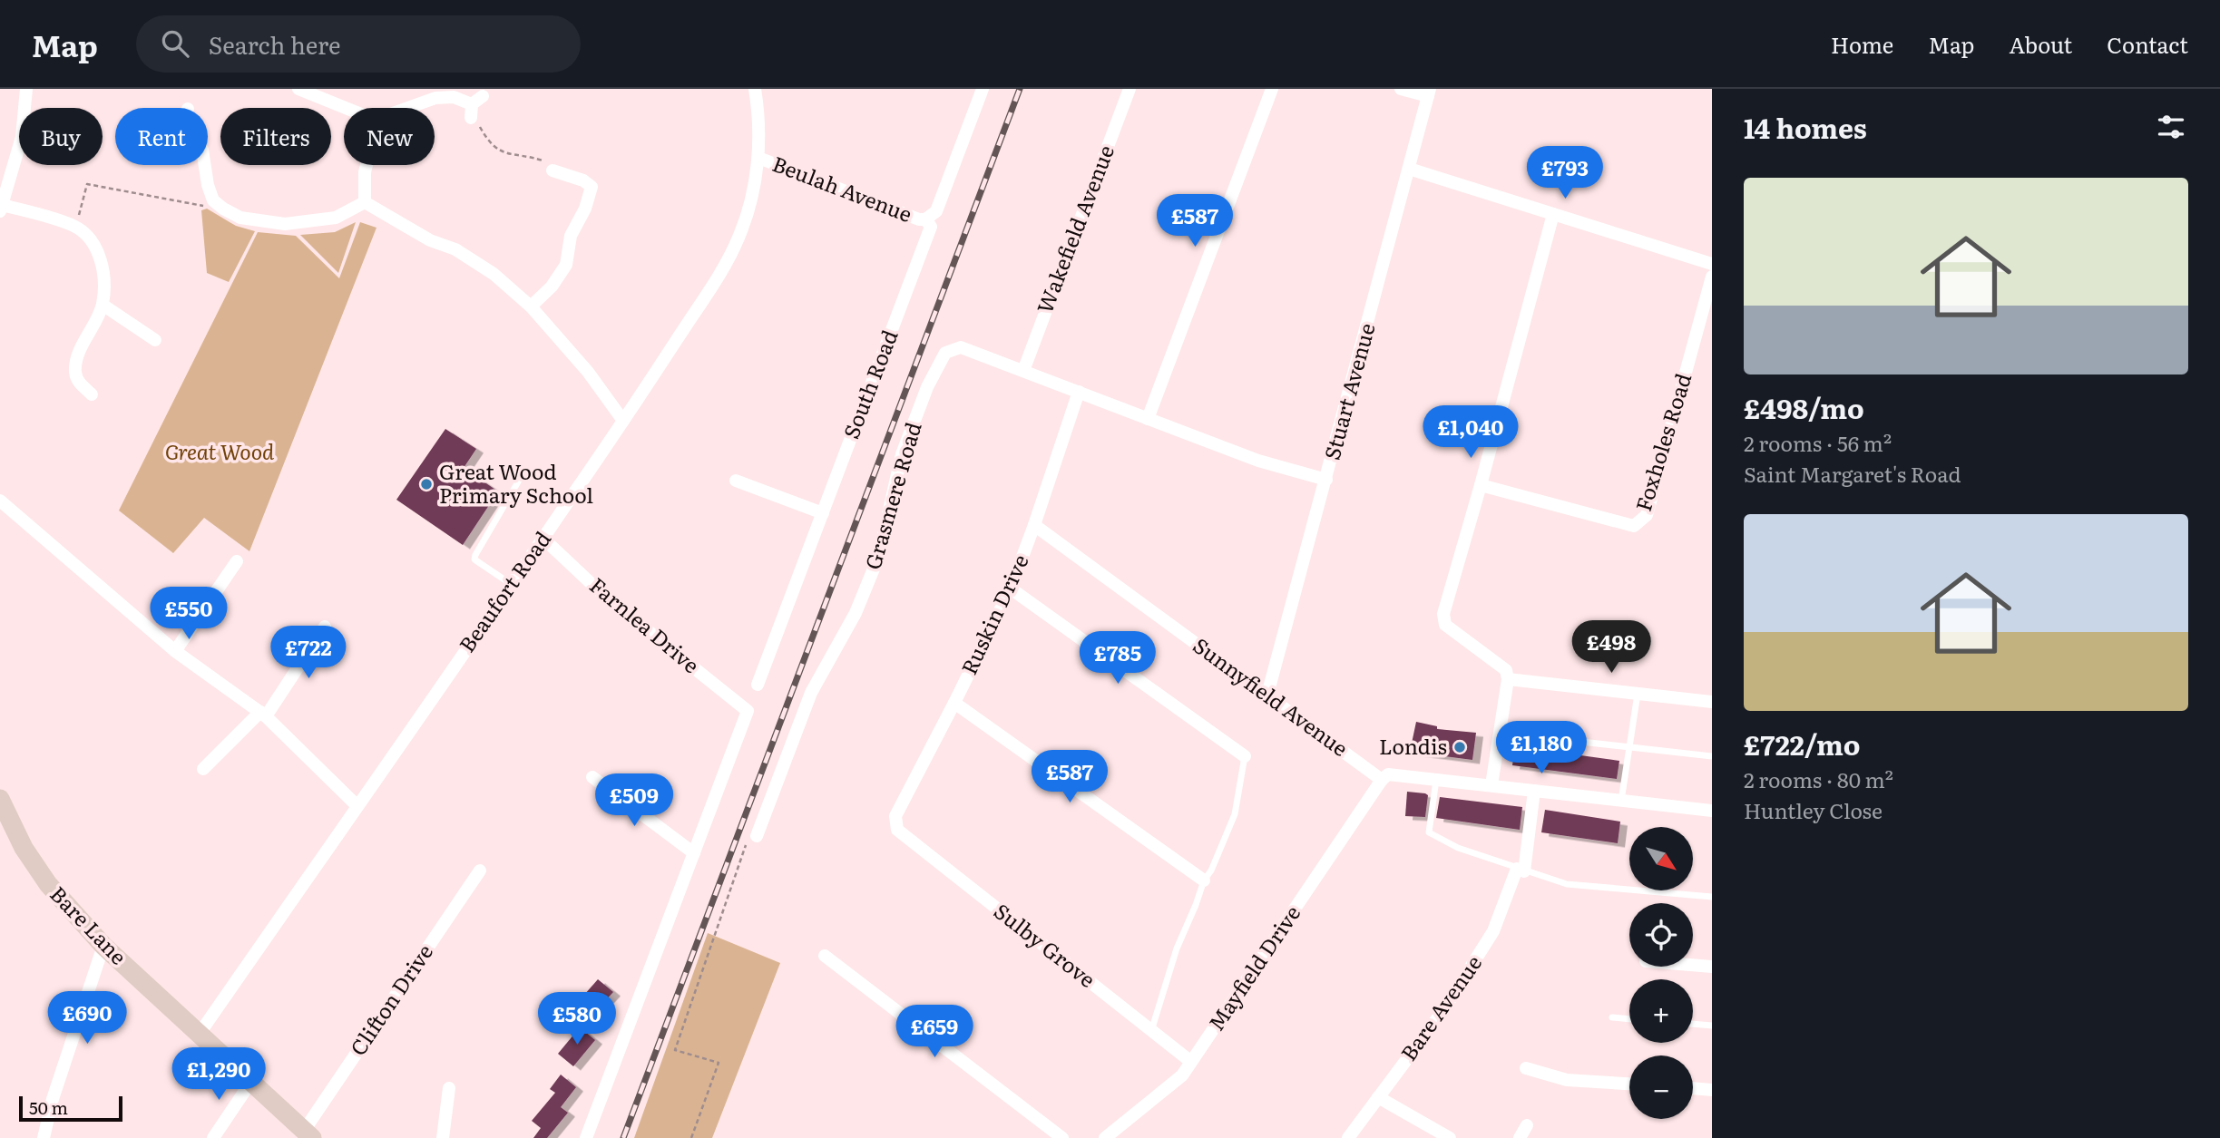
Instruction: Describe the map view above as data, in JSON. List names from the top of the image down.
{
  "streets": {
    "main road": ["Bare Lane"],
    "street": [
      "Beulah Avenue",
      "Wakefield Avenue",
      "South Road",
      "Stuart Avenue",
      "Foxholes Road",
      "Grasmere Road",
      "Beaufort Road",
      "Ruskin Drive",
      "Farnlea Drive",
      "Sunnyfield Avenue",
      "Sulby Grove",
      "Mayfield Drive",
      "Clifton Drive",
      "Bare Avenue"
    ]
  },
  "crossings": [
    ["Beulah Avenue", "South Road"],
    ["Beulah Avenue", "Beaufort Road"],
    ["Wakefield Avenue", "Grasmere Road"],
    ["Stuart Avenue", "Grasmere Road"],
    ["Stuart Avenue", "Sunnyfield Avenue"],
    ["Grasmere Road", "Ruskin Drive"],
    ["Beaufort Road", "Farnlea Drive"],
    ["Beaufort Road", "Bare Lane"],
    ["Ruskin Drive", "Sunnyfield Avenue"],
    ["Ruskin Drive", "Sulby Grove"],
    ["Sunnyfield Avenue", "Mayfield Drive"],
    ["Bare Lane", "Clifton Drive"],
    ["Sulby Grove", "Mayfield Drive"]
  ],
  "parks": ["Great Wood"],
  "places": ["Great Wood Primary School", "Londis"],
  "scale_bar": "50 m",
  "north": "bottom right",
  "page": {
    "header": "Map",
    "search": "Search here",
    "nav": [
      "Home",
      "Map",
      "About",
      "Contact"
    ],
    "heading": "14 homes",
    "chip": [
      "Buy",
      "Rent",
      "Filters",
      "New"
    ],
    "price": [
      "£793",
      "£587",
      "£1,040",
      "£550",
      "£498",
      "£722",
      "£785",
      "£1,180",
      "£587",
      "£509",
      "£690",
      "£580",
      "£659",
      "£1,290"
    ],
    "list": [
      {
        "name": "£498/mo",
        "note": "2 rooms · 56 m² · Saint Margaret's Road"
      },
      {
        "name": "£722/mo",
        "note": "2 rooms · 80 m² · Huntley Close"
      }
    ],
    "map_buttons": ["+", "−"],
    "scale": "50 m"
  }
}
